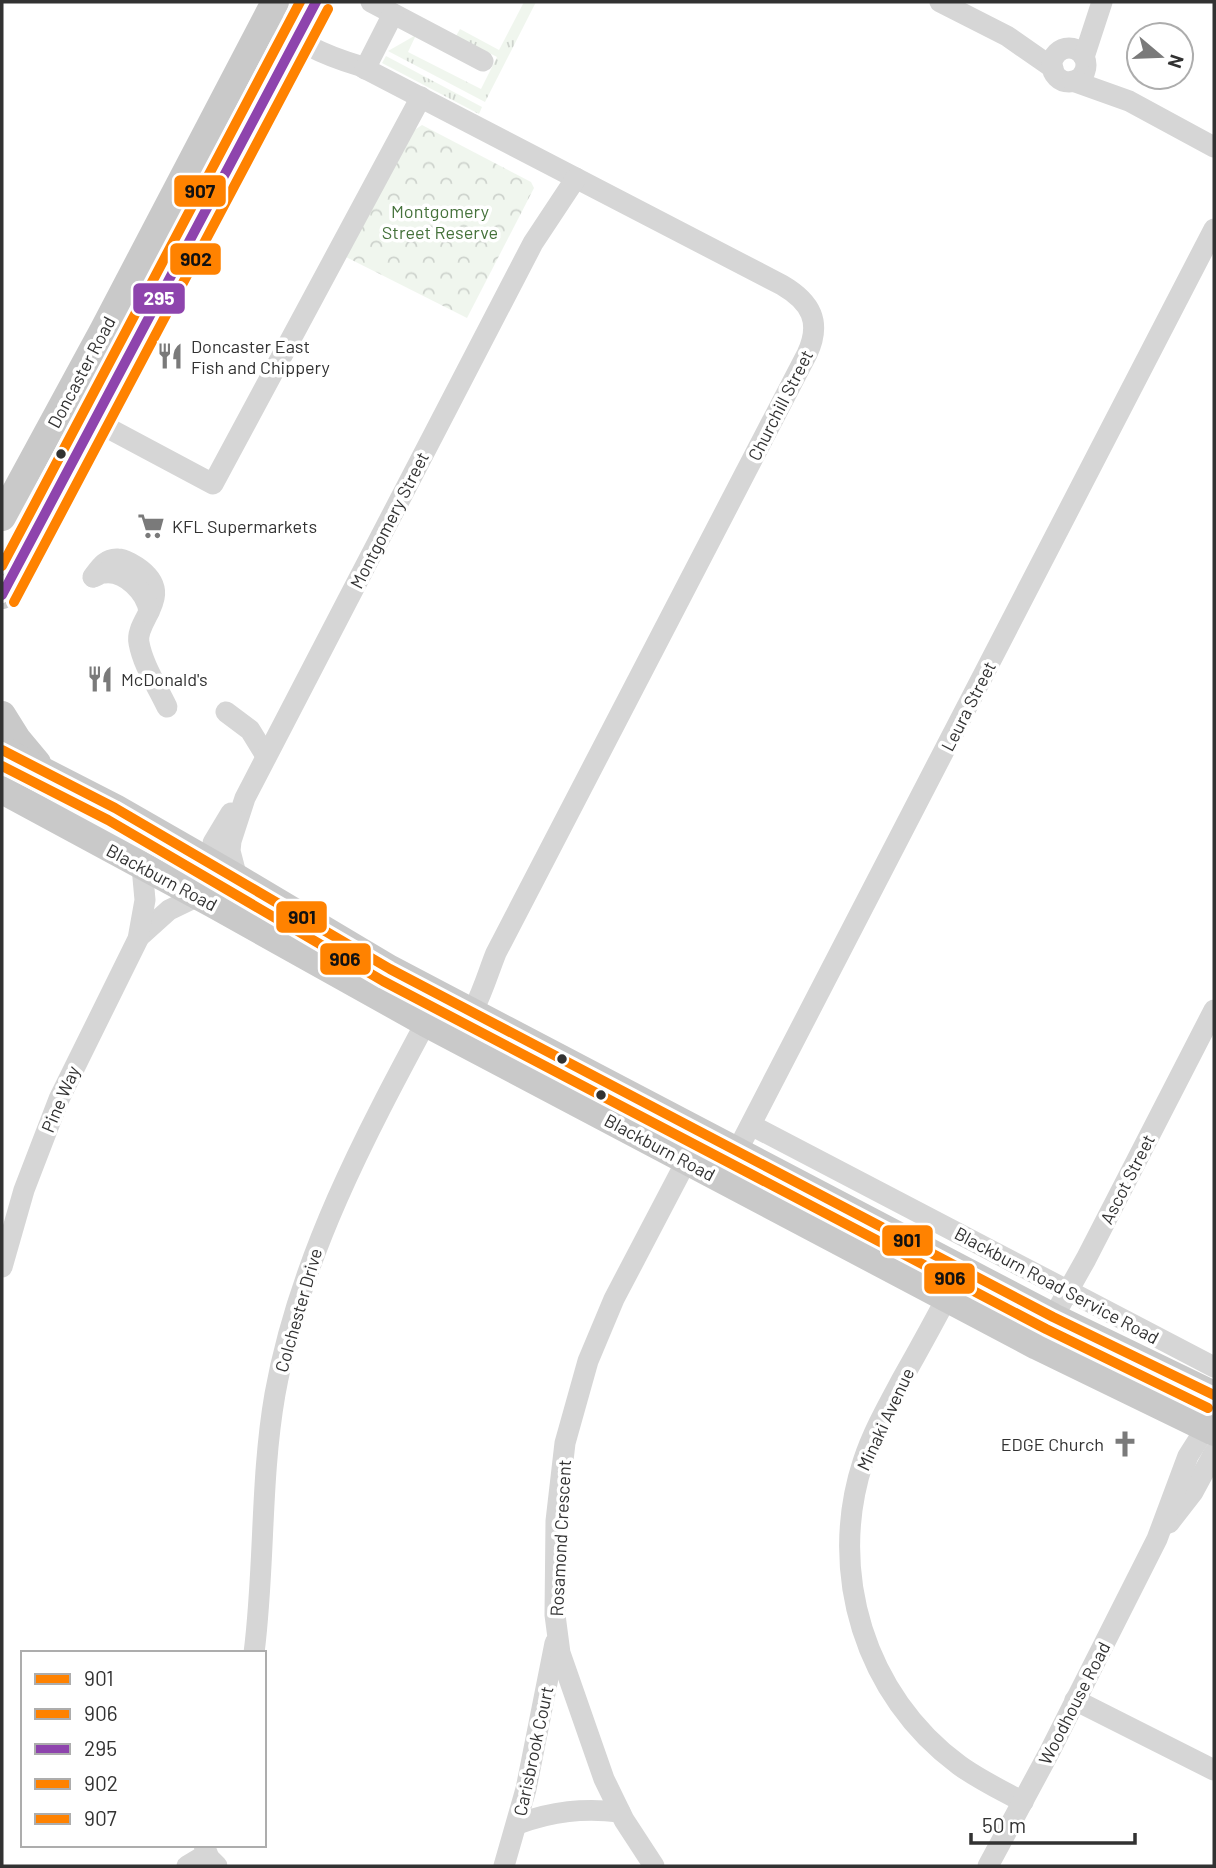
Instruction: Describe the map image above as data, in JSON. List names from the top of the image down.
{
  "streets": {
    "main road": ["Doncaster Road", "Blackburn Road"],
    "street": [
      "Churchill Street",
      "Montgomery Street",
      "Leura Street",
      "Pine Way",
      "Ascot Street",
      "Blackburn Road Service Road",
      "Colchester Drive",
      "Minaki Avenue",
      "Rosamond Crescent",
      "Woodhouse Road",
      "Carisbrook Court"
    ]
  },
  "crossings": [
    ["Doncaster Road", "Churchill Street"],
    ["Churchill Street", "Montgomery Street"],
    ["Churchill Street", "Blackburn Road"],
    ["Churchill Street", "Colchester Drive"],
    ["Montgomery Street", "Blackburn Road"],
    ["Montgomery Street", "Pine Way"],
    ["Leura Street", "Blackburn Road"],
    ["Leura Street", "Blackburn Road Service Road"],
    ["Blackburn Road", "Pine Way"],
    ["Blackburn Road", "Ascot Street"],
    ["Blackburn Road", "Colchester Drive"],
    ["Blackburn Road", "Minaki Avenue"],
    ["Blackburn Road", "Rosamond Crescent"],
    ["Blackburn Road", "Woodhouse Road"],
    ["Ascot Street", "Blackburn Road Service Road"],
    ["Minaki Avenue", "Woodhouse Road"],
    ["Rosamond Crescent", "Carisbrook Court"]
  ],
  "parks": ["Montgomery Street Reserve"],
  "places": {
    "restaurant": ["Doncaster East Fish and Chippery", "McDonald's"],
    "supermarket": ["KFL Supermarkets"],
    "church": ["EDGE Church"]
  },
  "lines": [
    "transit line 295",
    "transit line 907",
    "transit line 902",
    "transit line 901",
    "transit line 906"
  ],
  "legend": [
    "901",
    "906",
    "295",
    "902",
    "907"
  ],
  "scale_bar": "50 m",
  "north": "right"
}
